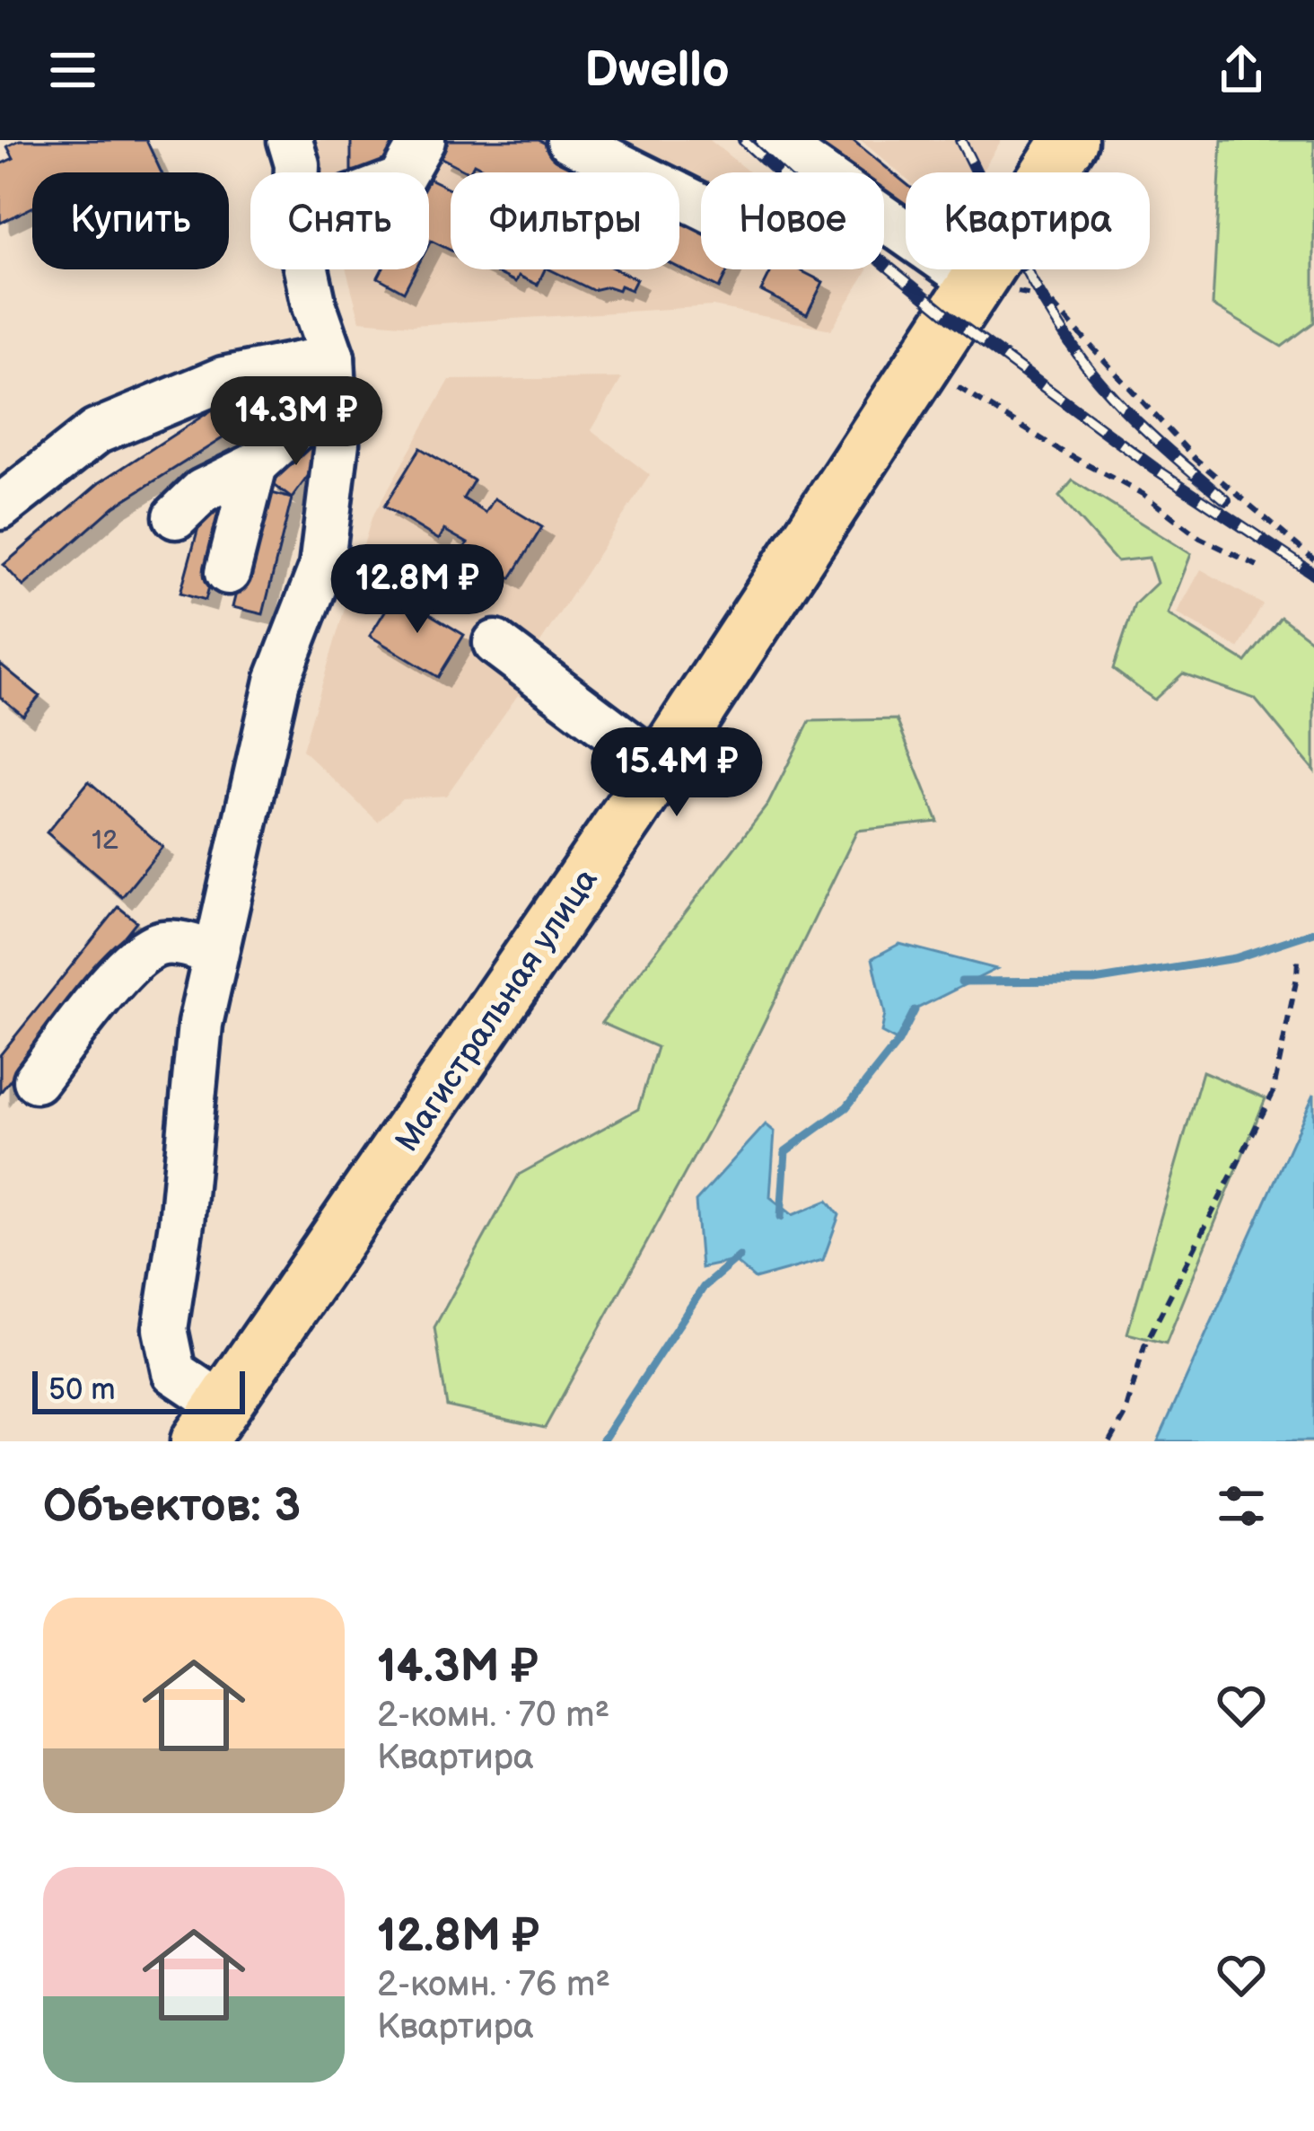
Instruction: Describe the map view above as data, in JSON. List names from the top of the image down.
{
  "streets": {
    "main road": ["Магистральная улица"]
  },
  "house_numbers": ["12"],
  "scale_bar": "50 m",
  "page": {
    "header": "Dwello",
    "chip": [
      "Купить",
      "Снять",
      "Фильтры",
      "Новое",
      "Квартира"
    ],
    "price": ["14.3M ₽", "12.8M ₽", "15.4M ₽"],
    "scale": "50 m",
    "heading": "Объектов: 3",
    "list": [
      {
        "name": "14.3M ₽",
        "note": "2-комн. · 70 m² · Квартира"
      },
      {
        "name": "12.8M ₽",
        "note": "2-комн. · 76 m² · Квартира"
      }
    ]
  }
}
